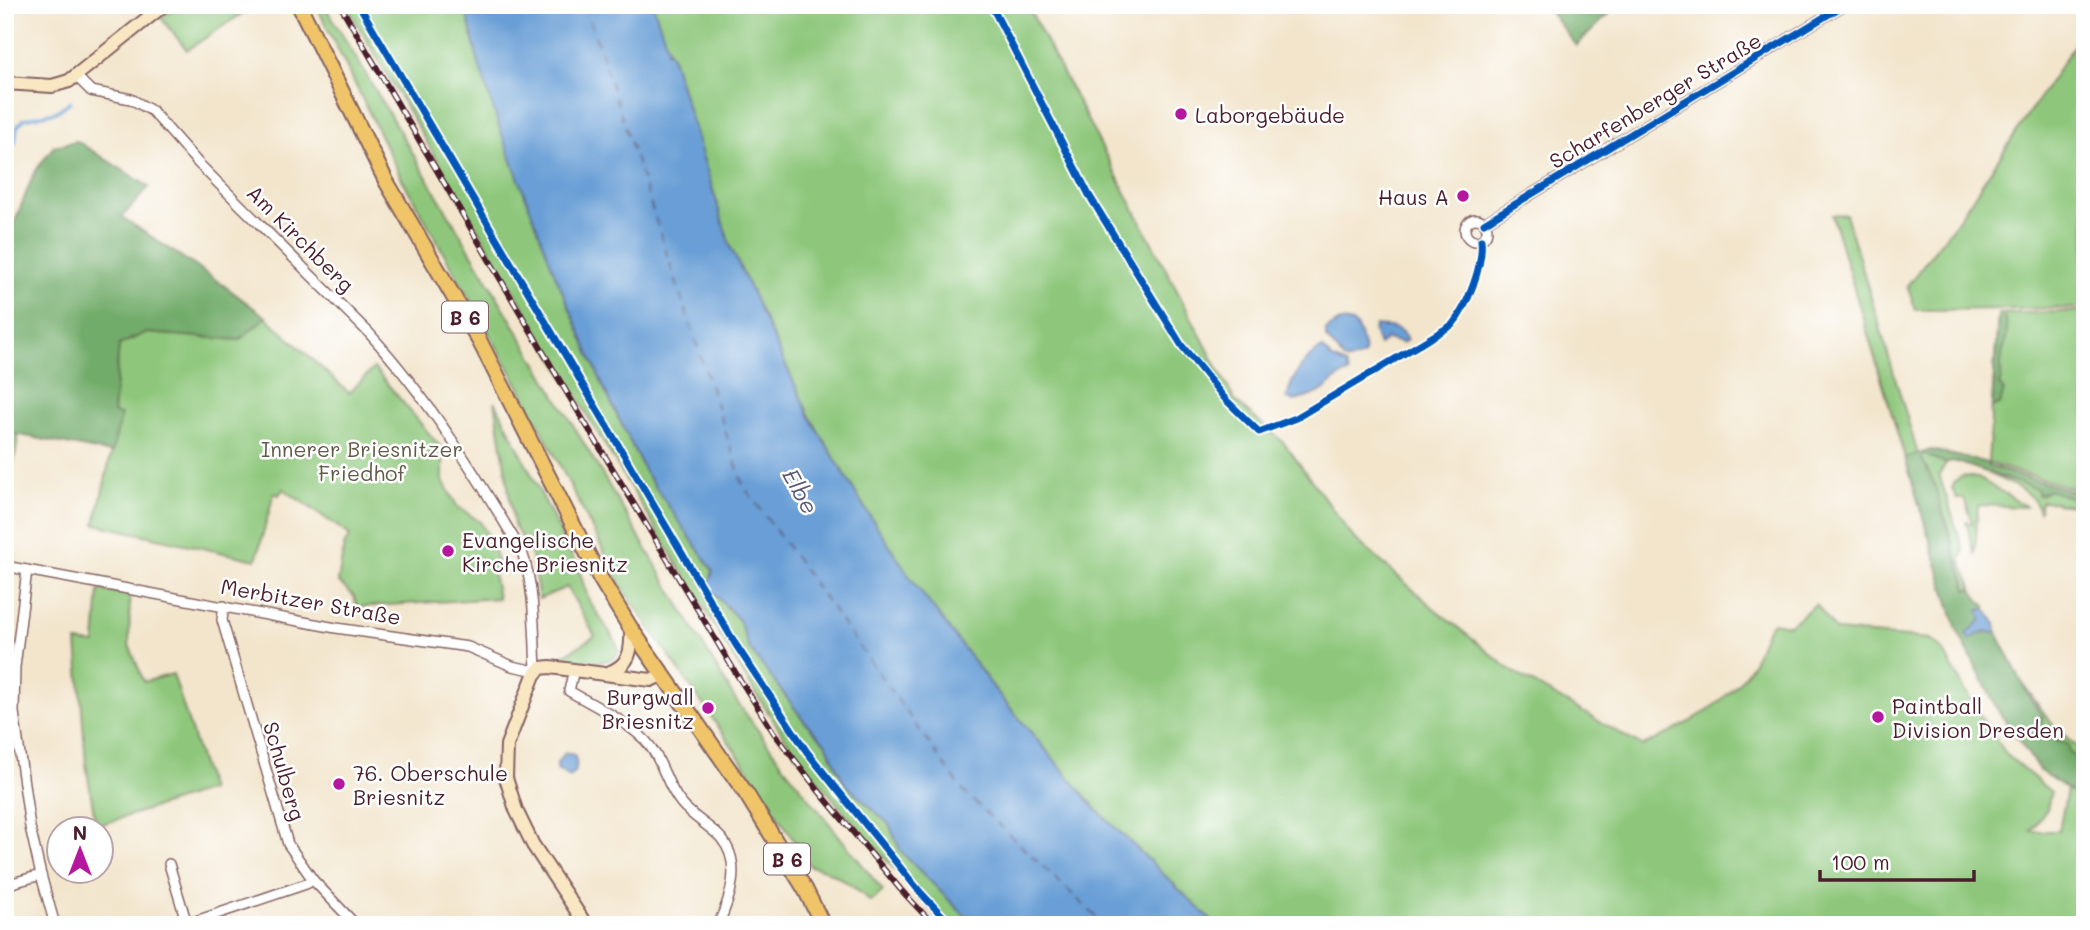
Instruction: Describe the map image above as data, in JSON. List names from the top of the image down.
{
  "streets": {
    "main road": ["B 6"],
    "street": [
      "Scharfenberger Straße",
      "Am Kirchberg",
      "Merbitzer Straße",
      "Schulberg"
    ]
  },
  "crossings": [
    ["Am Kirchberg", "Merbitzer Straße"],
    ["B 6", "Merbitzer Straße"],
    ["Merbitzer Straße", "Schulberg"]
  ],
  "water": ["Elbe"],
  "parks": ["Innerer Briesnitzer Friedhof"],
  "places": [
    "Laborgebäude",
    "Haus A",
    "Evangelische Kirche Briesnitz",
    "Burgwall Briesnitz",
    "Paintball Division Dresden",
    "76. Oberschule Briesnitz"
  ],
  "scale_bar": "100 m",
  "north": "top"
}
